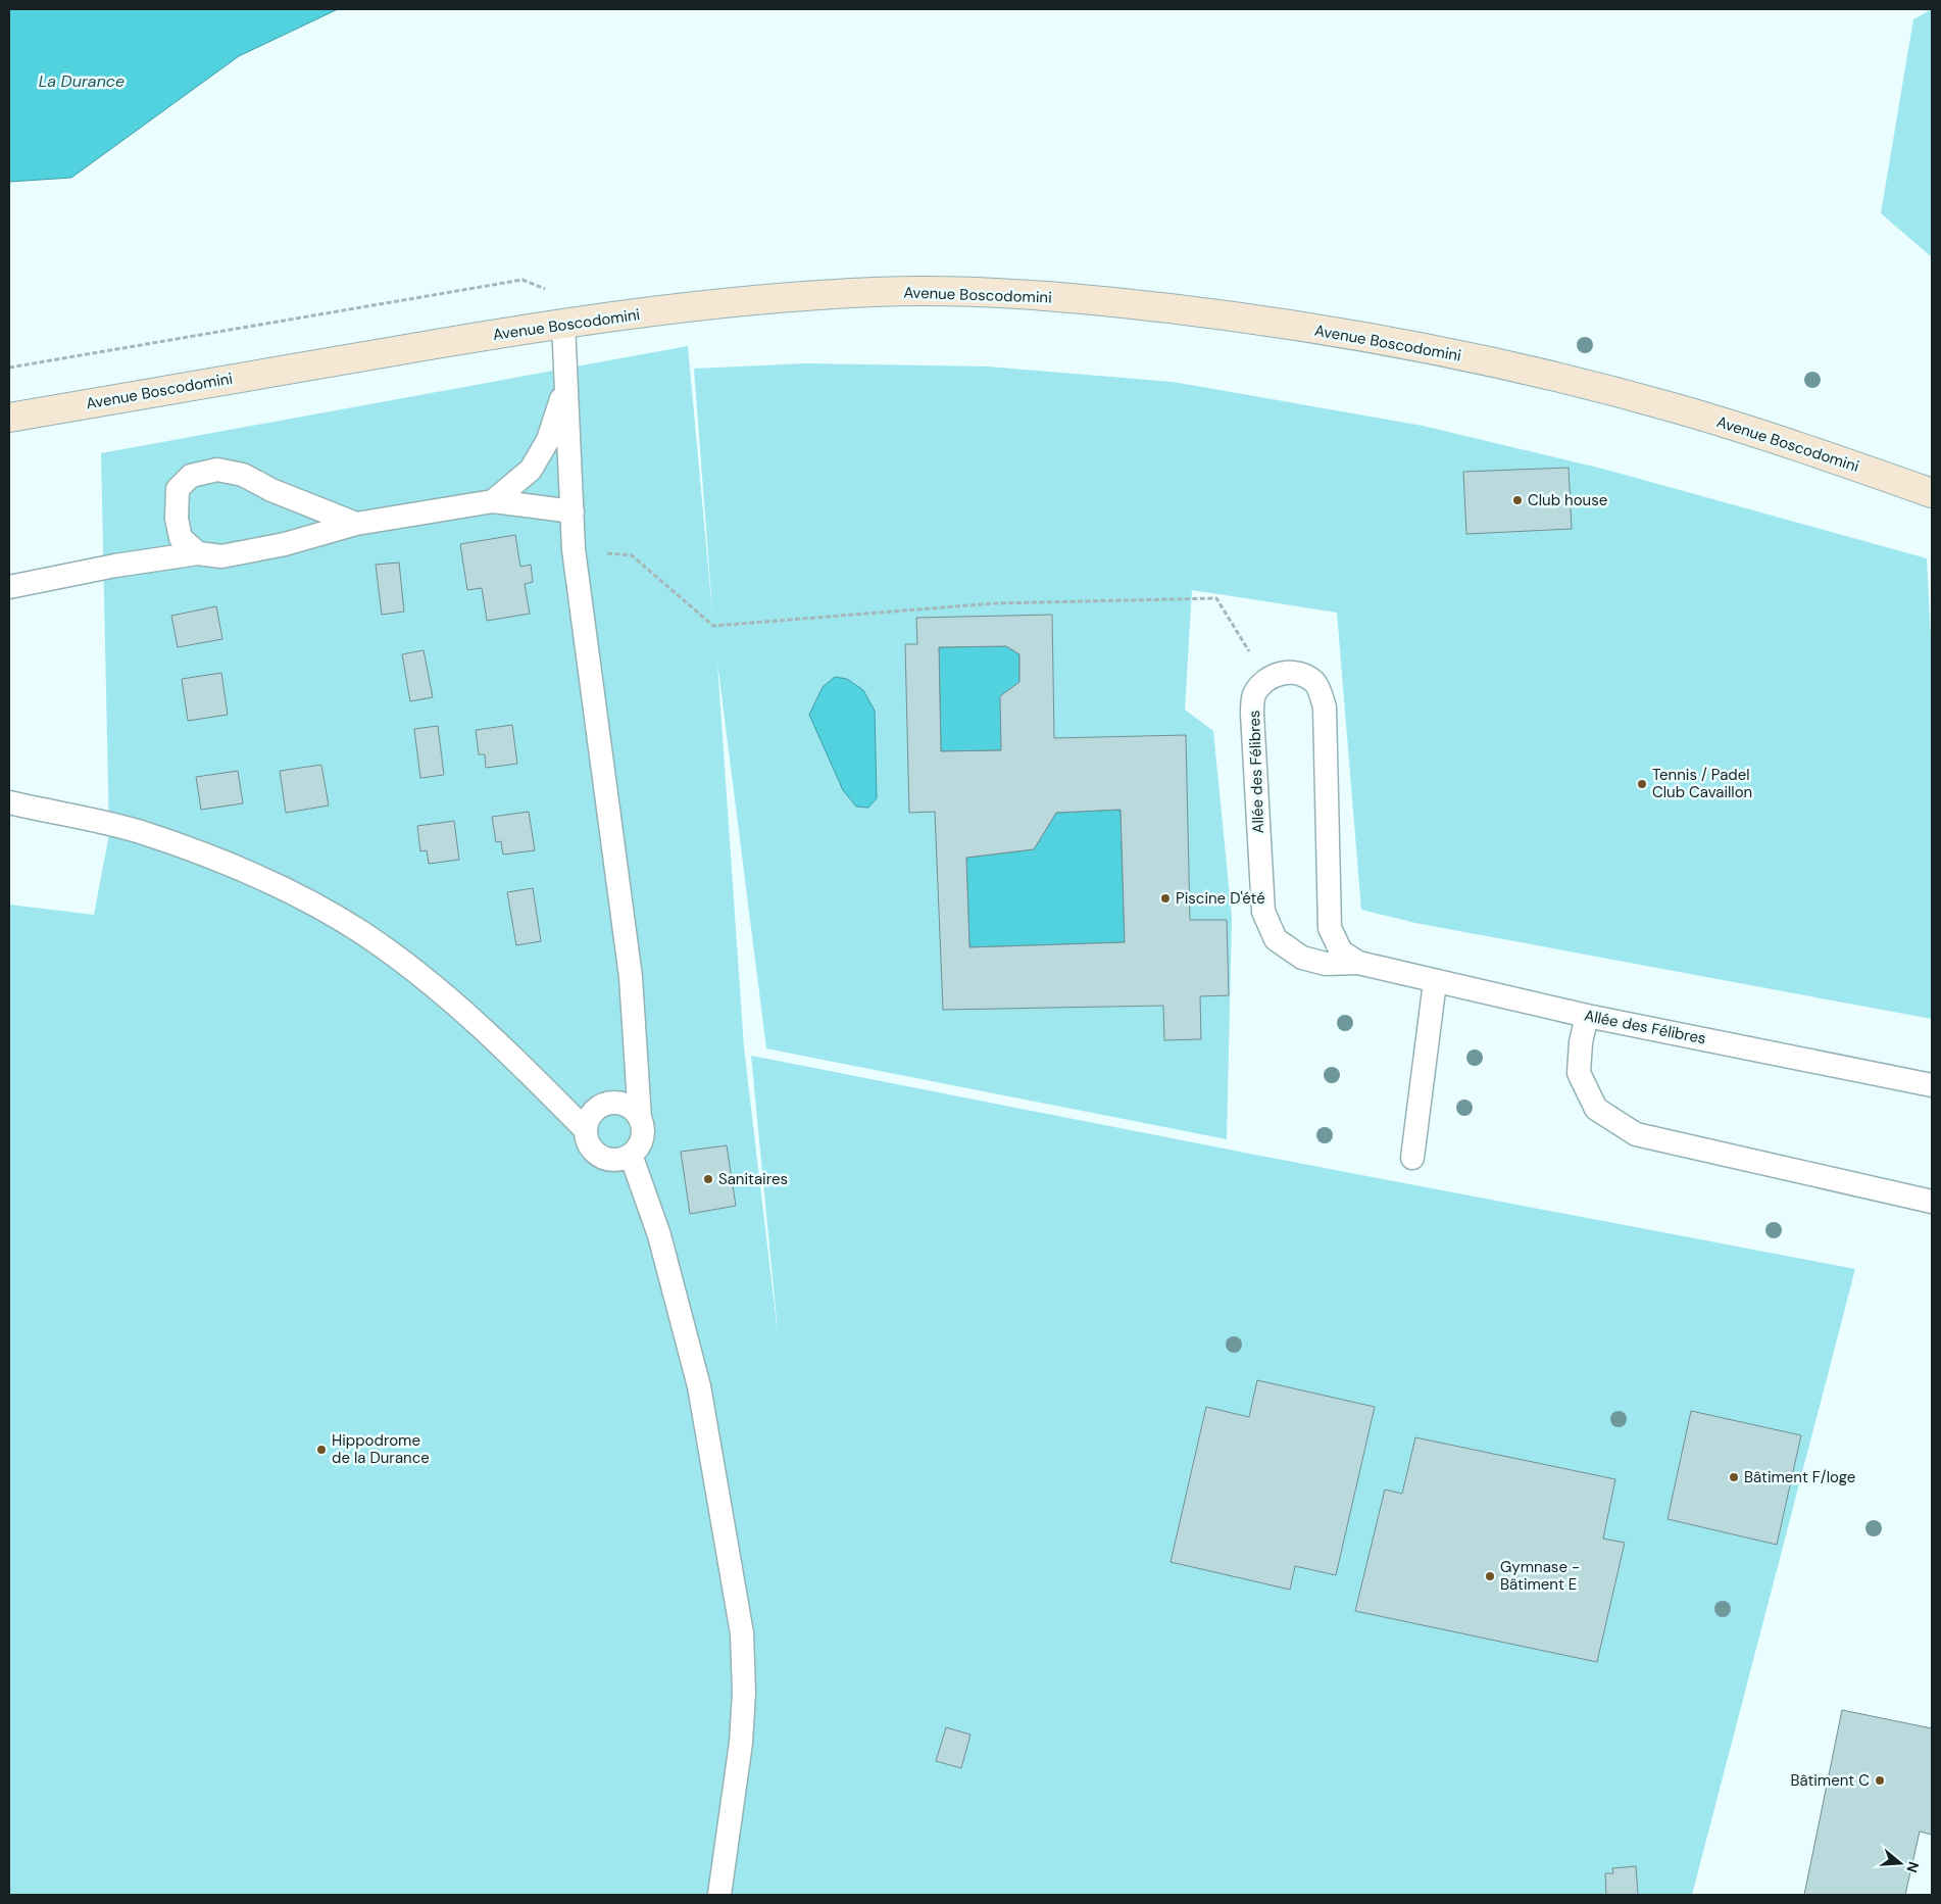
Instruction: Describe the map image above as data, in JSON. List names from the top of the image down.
{
  "streets": {
    "main road": ["Avenue Boscodomini"],
    "lane": ["Allée des Félibres"]
  },
  "water": ["La Durance"],
  "places": [
    "Club house",
    "Tennis / Padel Club Cavaillon",
    "Piscine D'été",
    "Sanitaires",
    "Hippodrome de la Durance",
    "Bâtiment F/loge",
    "Gymnase - Bâtiment E",
    "Bâtiment C"
  ],
  "north": "right"
}
